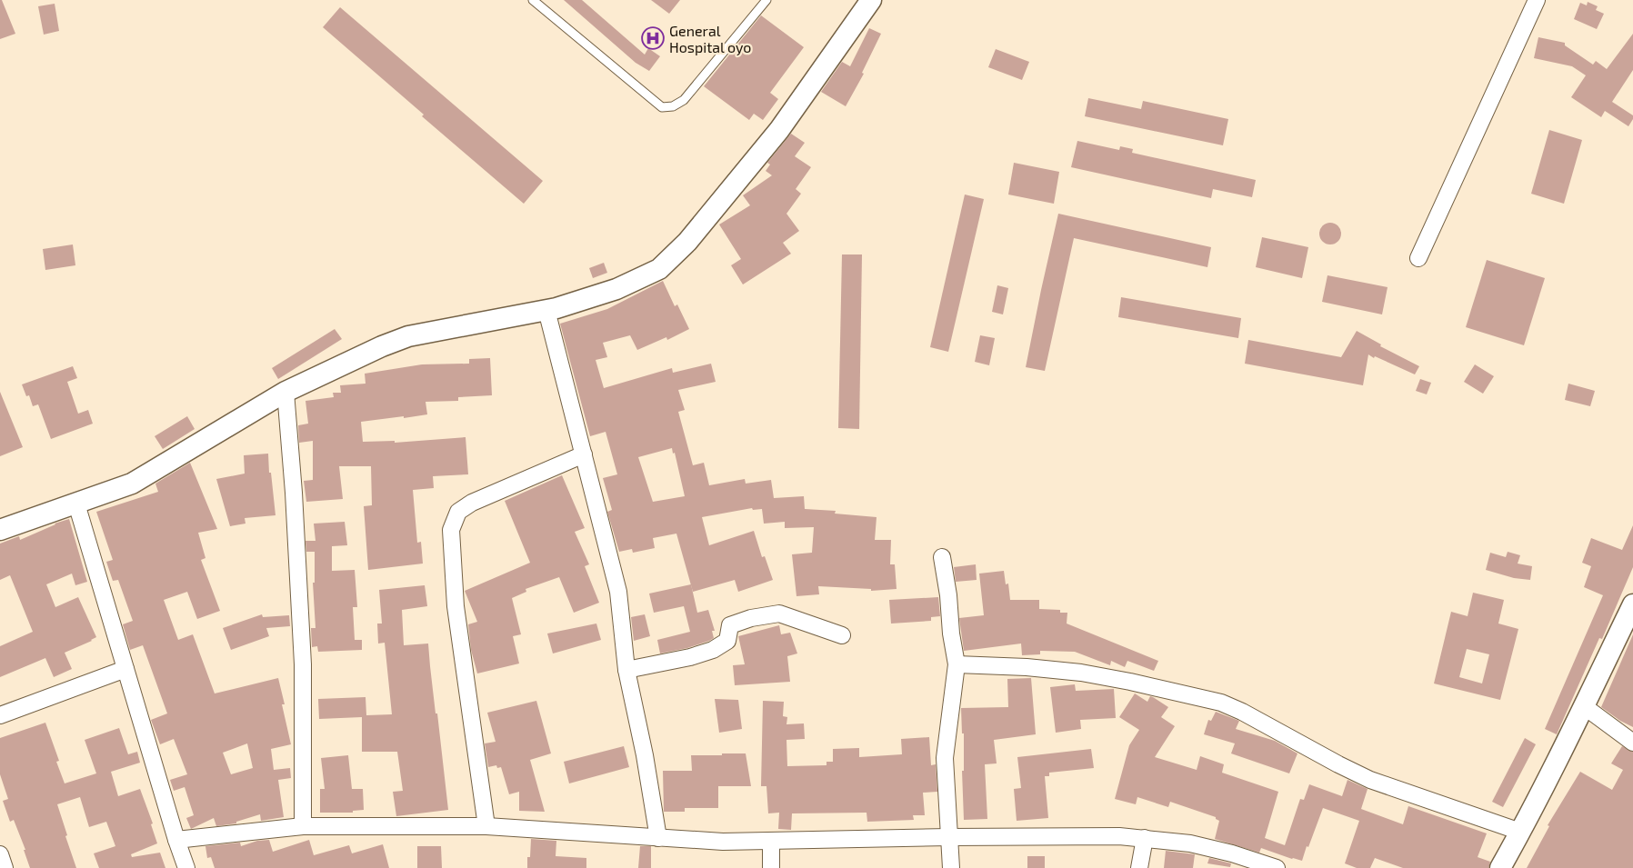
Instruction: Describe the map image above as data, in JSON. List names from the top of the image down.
{
  "places": {
    "hospital": ["General Hospital oyo"]
  }
}
